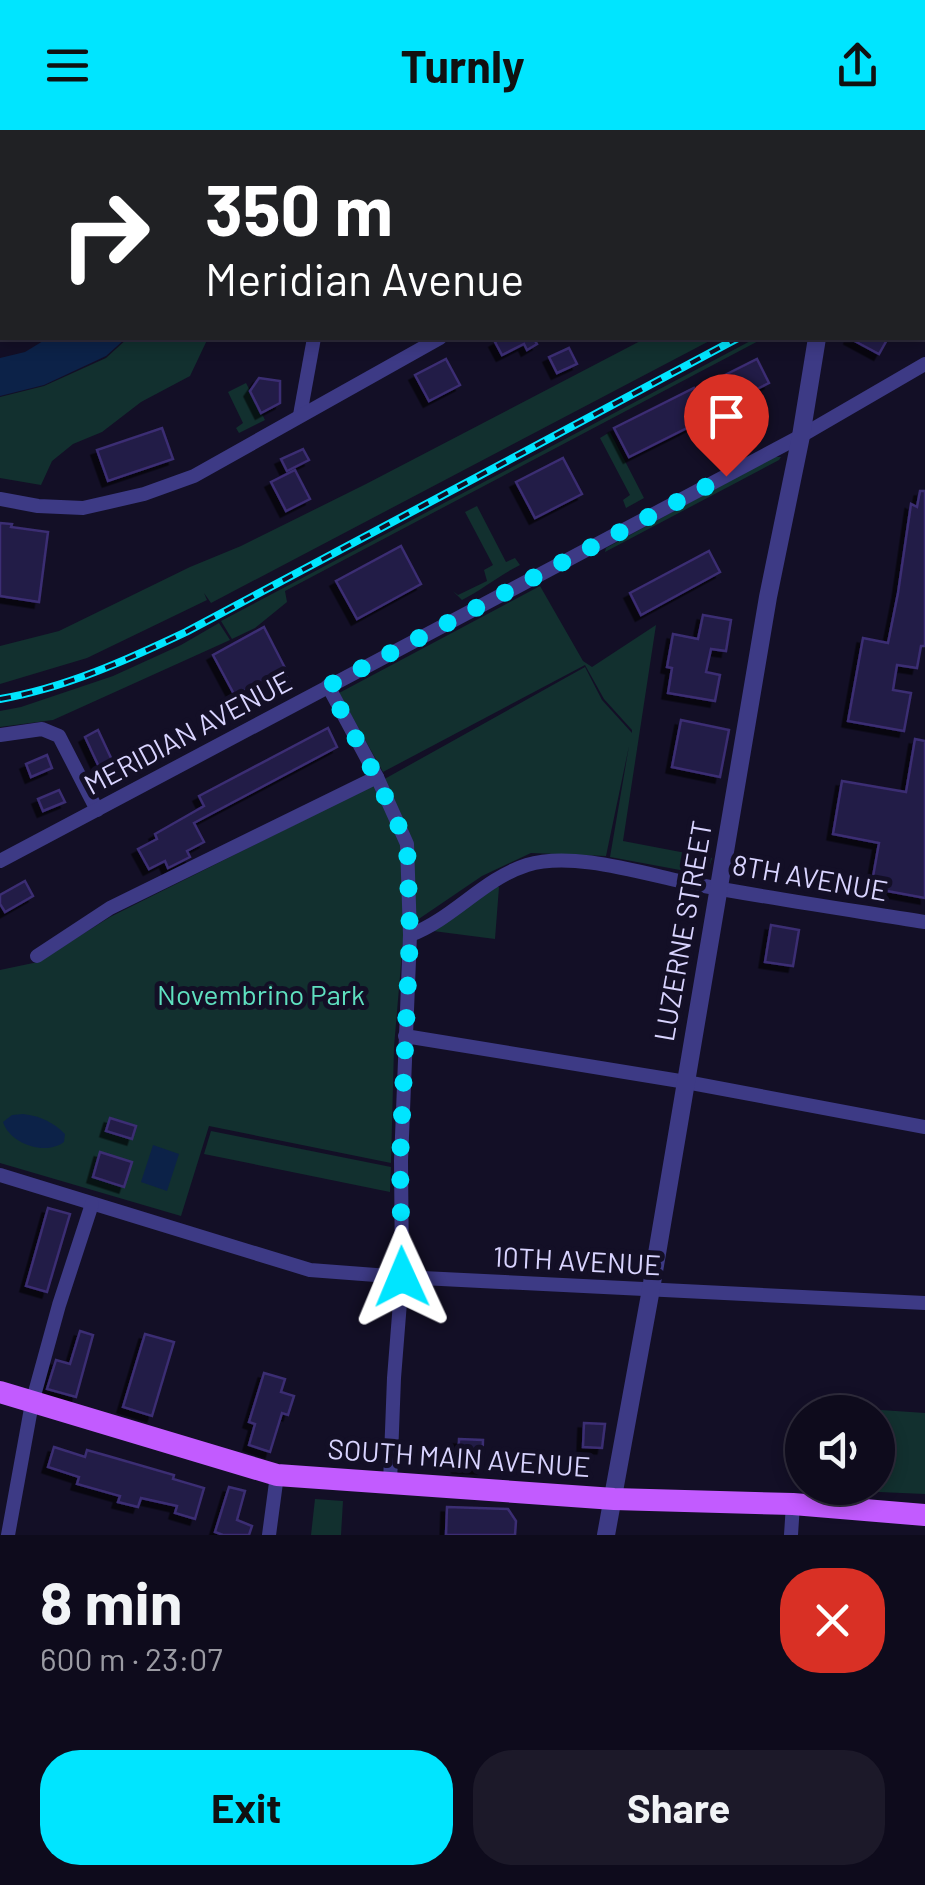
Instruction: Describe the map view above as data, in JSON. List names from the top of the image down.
{
  "streets": {
    "main road": ["SOUTH MAIN AVENUE"],
    "street": [
      "MERIDIAN AVENUE",
      "8TH AVENUE",
      "LUZERNE STREET",
      "10TH AVENUE"
    ]
  },
  "crossings": [
    ["MERIDIAN AVENUE", "LUZERNE STREET"],
    ["8TH AVENUE", "LUZERNE STREET"],
    ["LUZERNE STREET", "10TH AVENUE"],
    ["LUZERNE STREET", "SOUTH MAIN AVENUE"]
  ],
  "parks": ["Novembrino Park"],
  "page": {
    "header": "Turnly",
    "turn": ["350 m", "Meridian Avenue"],
    "heading": ["8 min", "600 m · 23:07"],
    "buttons": ["Exit", "Share"]
  }
}
